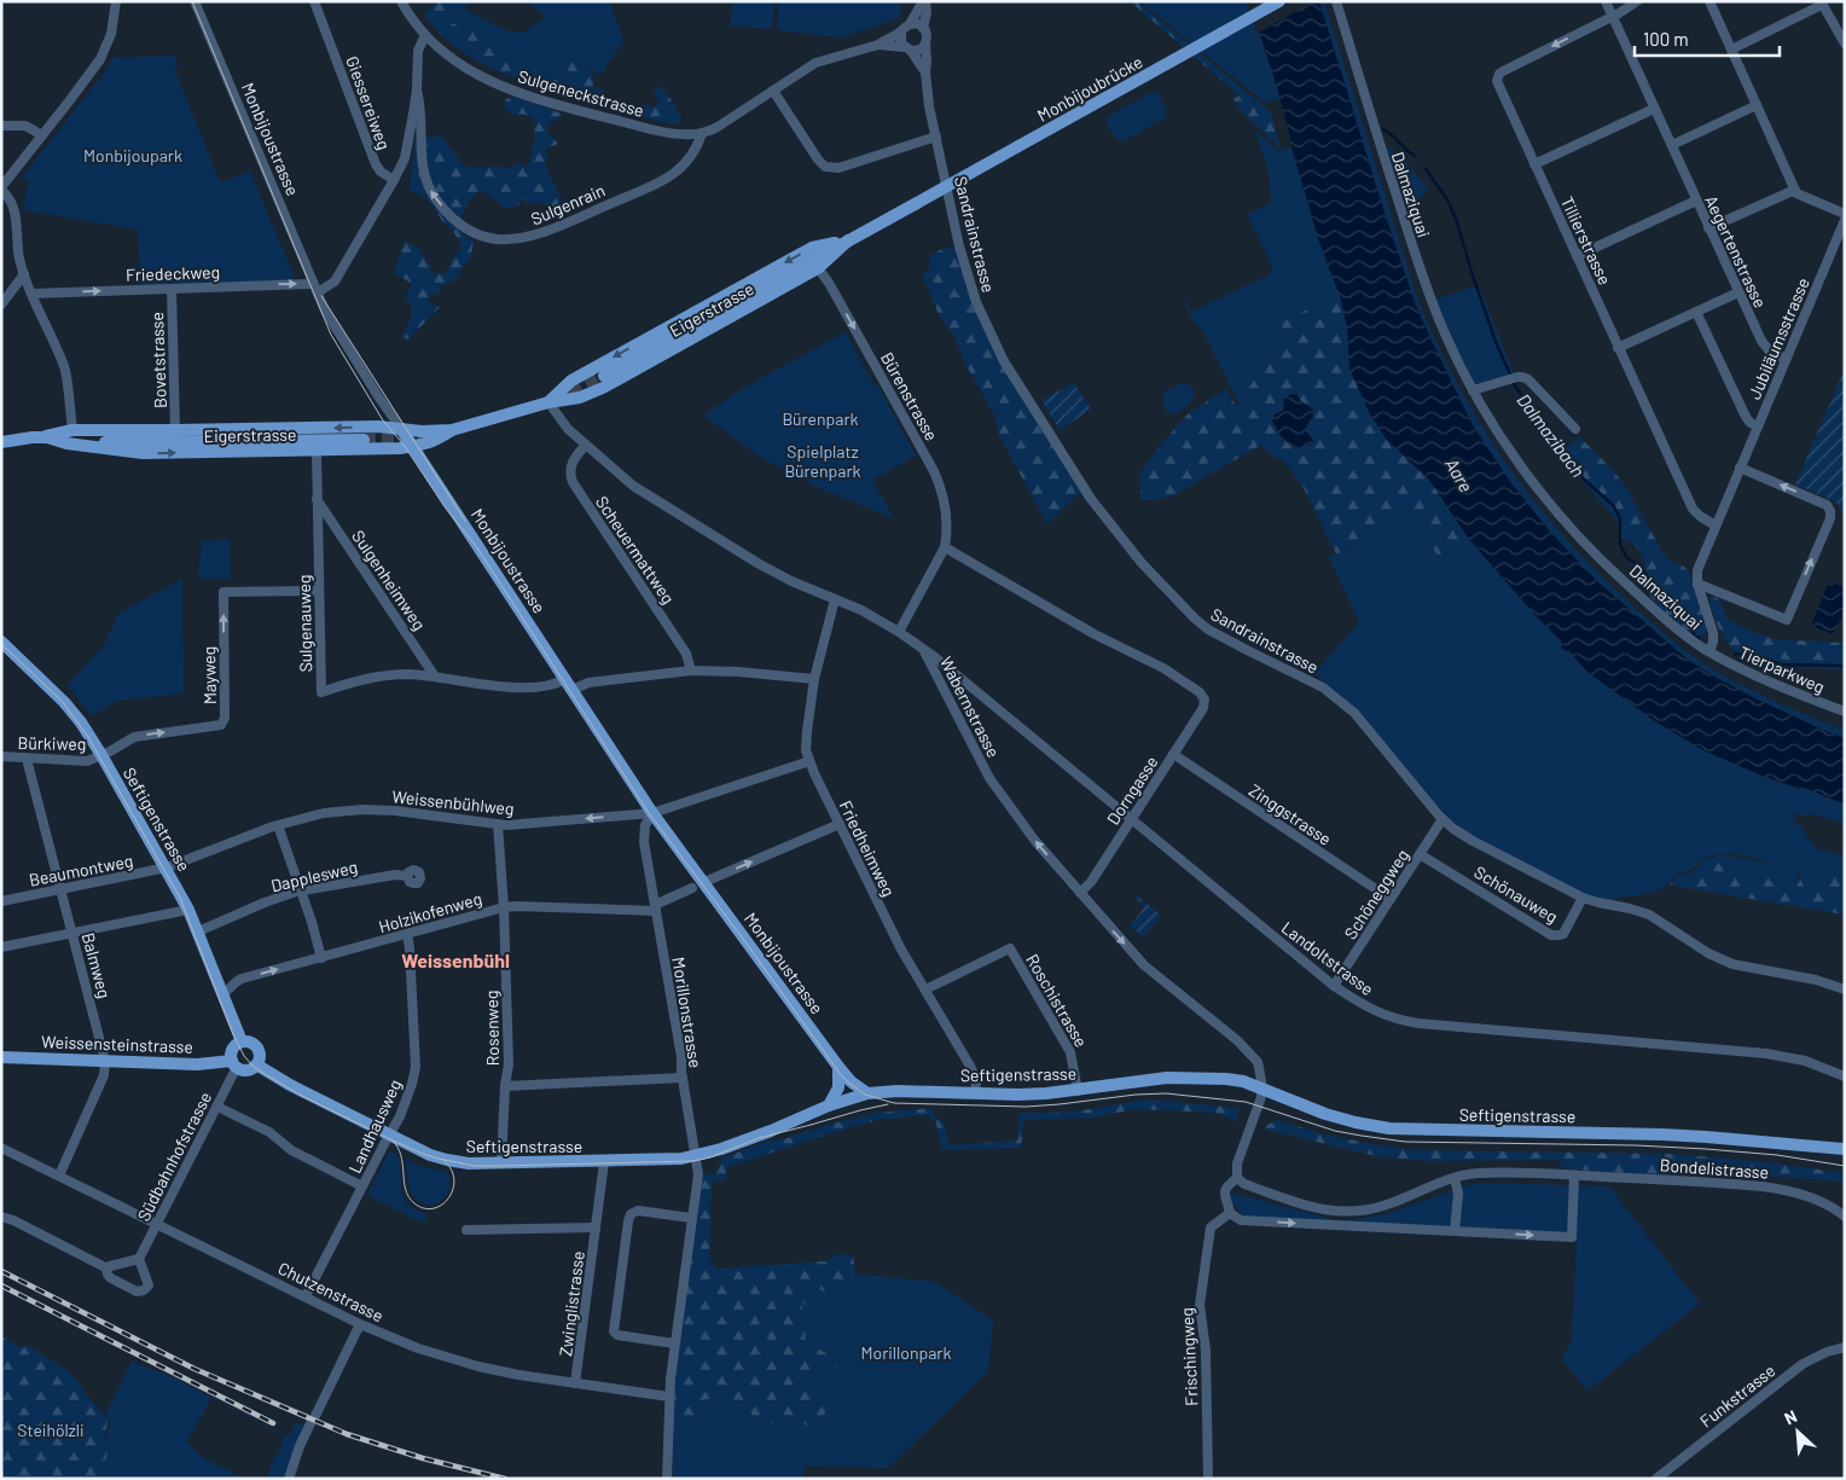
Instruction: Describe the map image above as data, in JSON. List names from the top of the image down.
{
  "streets": {
    "main road": [
      "Monbijoubrücke",
      "Monbijoustrasse",
      "Eigerstrasse",
      "Seftigenstrasse",
      "Weissensteinstrasse"
    ],
    "street": [
      "Sulgeneckstrasse",
      "Giessereiweg",
      "Dalmaziquai",
      "Sulgenrain",
      "Sandrainstrasse",
      "Tillierstrasse",
      "Aegertenstrasse",
      "Friedeckweg",
      "Jubiläumsstrasse",
      "Bovetstrasse",
      "Bürenstrasse",
      "Scheuermattweg",
      "Sulgenheimweg",
      "Sulgenauweg",
      "Tierparkweg",
      "Mayweg",
      "Wabernstrasse",
      "Bürkiweg",
      "Dorngasse",
      "Weissenbühlweg",
      "Zinggstrasse",
      "Friedheimweg",
      "Beaumontweg",
      "Dapplesweg",
      "Schöneggweg",
      "Schönauweg",
      "Holzikofenweg",
      "Landoltstrasse",
      "Balmweg",
      "Roschistrasse",
      "Morillonstrasse",
      "Rosenweg",
      "Landhausweg",
      "Südbahnhofstrasse",
      "Bondelistrasse",
      "Chutzenstrasse",
      "Zwinglistrasse",
      "Frischingweg",
      "Funkstrasse"
    ]
  },
  "crossings": [
    ["Monbijoubrücke", "Eigerstrasse"],
    ["Sulgeneckstrasse", "Sulgenrain"],
    ["Sulgeneckstrasse", "Sandrainstrasse"],
    ["Giessereiweg", "Sulgenrain"],
    ["Monbijoustrasse", "Friedeckweg"],
    ["Monbijoustrasse", "Eigerstrasse"],
    ["Monbijoustrasse", "Sulgenauweg"],
    ["Monbijoustrasse", "Weissenbühlweg"],
    ["Monbijoustrasse", "Seftigenstrasse"],
    ["Monbijoustrasse", "Morillonstrasse"],
    ["Dalmaziquai", "Jubiläumsstrasse"],
    ["Dalmaziquai", "Tierparkweg"],
    ["Sandrainstrasse", "Schöneggweg"],
    ["Sandrainstrasse", "Schönauweg"],
    ["Tillierstrasse", "Aegertenstrasse"],
    ["Tillierstrasse", "Jubiläumsstrasse"],
    ["Aegertenstrasse", "Jubiläumsstrasse"],
    ["Friedeckweg", "Bovetstrasse"],
    ["Eigerstrasse", "Bovetstrasse"],
    ["Eigerstrasse", "Bürenstrasse"],
    ["Eigerstrasse", "Sulgenauweg"],
    ["Eigerstrasse", "Wabernstrasse"],
    ["Jubiläumsstrasse", "Tierparkweg"],
    ["Bürenstrasse", "Wabernstrasse"],
    ["Bürenstrasse", "Dorngasse"],
    ["Scheuermattweg", "Wabernstrasse"],
    ["Sulgenheimweg", "Sulgenauweg"],
    ["Sulgenauweg", "Mayweg"],
    ["Mayweg", "Bürkiweg"],
    ["Mayweg", "Seftigenstrasse"],
    ["Wabernstrasse", "Dorngasse"],
    ["Wabernstrasse", "Seftigenstrasse"],
    ["Wabernstrasse", "Friedheimweg"],
    ["Wabernstrasse", "Landoltstrasse"],
    ["Bürkiweg", "Seftigenstrasse"],
    ["Bürkiweg", "Balmweg"],
    ["Dorngasse", "Zinggstrasse"],
    ["Dorngasse", "Landoltstrasse"],
    ["Weissenbühlweg", "Seftigenstrasse"],
    ["Weissenbühlweg", "Friedheimweg"],
    ["Weissenbühlweg", "Beaumontweg"],
    ["Weissenbühlweg", "Morillonstrasse"],
    ["Weissenbühlweg", "Rosenweg"],
    ["Zinggstrasse", "Schöneggweg"],
    ["Seftigenstrasse", "Friedheimweg"],
    ["Seftigenstrasse", "Beaumontweg"],
    ["Seftigenstrasse", "Dapplesweg"],
    ["Seftigenstrasse", "Holzikofenweg"],
    ["Seftigenstrasse", "Roschistrasse"],
    ["Seftigenstrasse", "Morillonstrasse"],
    ["Seftigenstrasse", "Rosenweg"],
    ["Seftigenstrasse", "Weissensteinstrasse"],
    ["Seftigenstrasse", "Landhausweg"],
    ["Seftigenstrasse", "Südbahnhofstrasse"],
    ["Seftigenstrasse", "Zwinglistrasse"],
    ["Friedheimweg", "Roschistrasse"],
    ["Beaumontweg", "Balmweg"],
    ["Schöneggweg", "Schönauweg"],
    ["Schöneggweg", "Landoltstrasse"],
    ["Holzikofenweg", "Morillonstrasse"],
    ["Holzikofenweg", "Rosenweg"],
    ["Holzikofenweg", "Landhausweg"],
    ["Balmweg", "Weissensteinstrasse"],
    ["Balmweg", "Chutzenstrasse"],
    ["Morillonstrasse", "Rosenweg"],
    ["Morillonstrasse", "Chutzenstrasse"],
    ["Weissensteinstrasse", "Südbahnhofstrasse"],
    ["Landhausweg", "Südbahnhofstrasse"],
    ["Landhausweg", "Chutzenstrasse"],
    ["Südbahnhofstrasse", "Chutzenstrasse"],
    ["Chutzenstrasse", "Zwinglistrasse"]
  ],
  "one_way": ["Friedeckweg", "Bürenstrasse"],
  "districts": ["Weissenbühl"],
  "water": ["Dalmazibach", "Aare"],
  "parks": [
    "Monbijoupark",
    "Bürenpark",
    "Spielplatz Bürenpark",
    "Morillonpark",
    "Steihölzli"
  ],
  "scale_bar": "100 m",
  "north": "top left"
}
